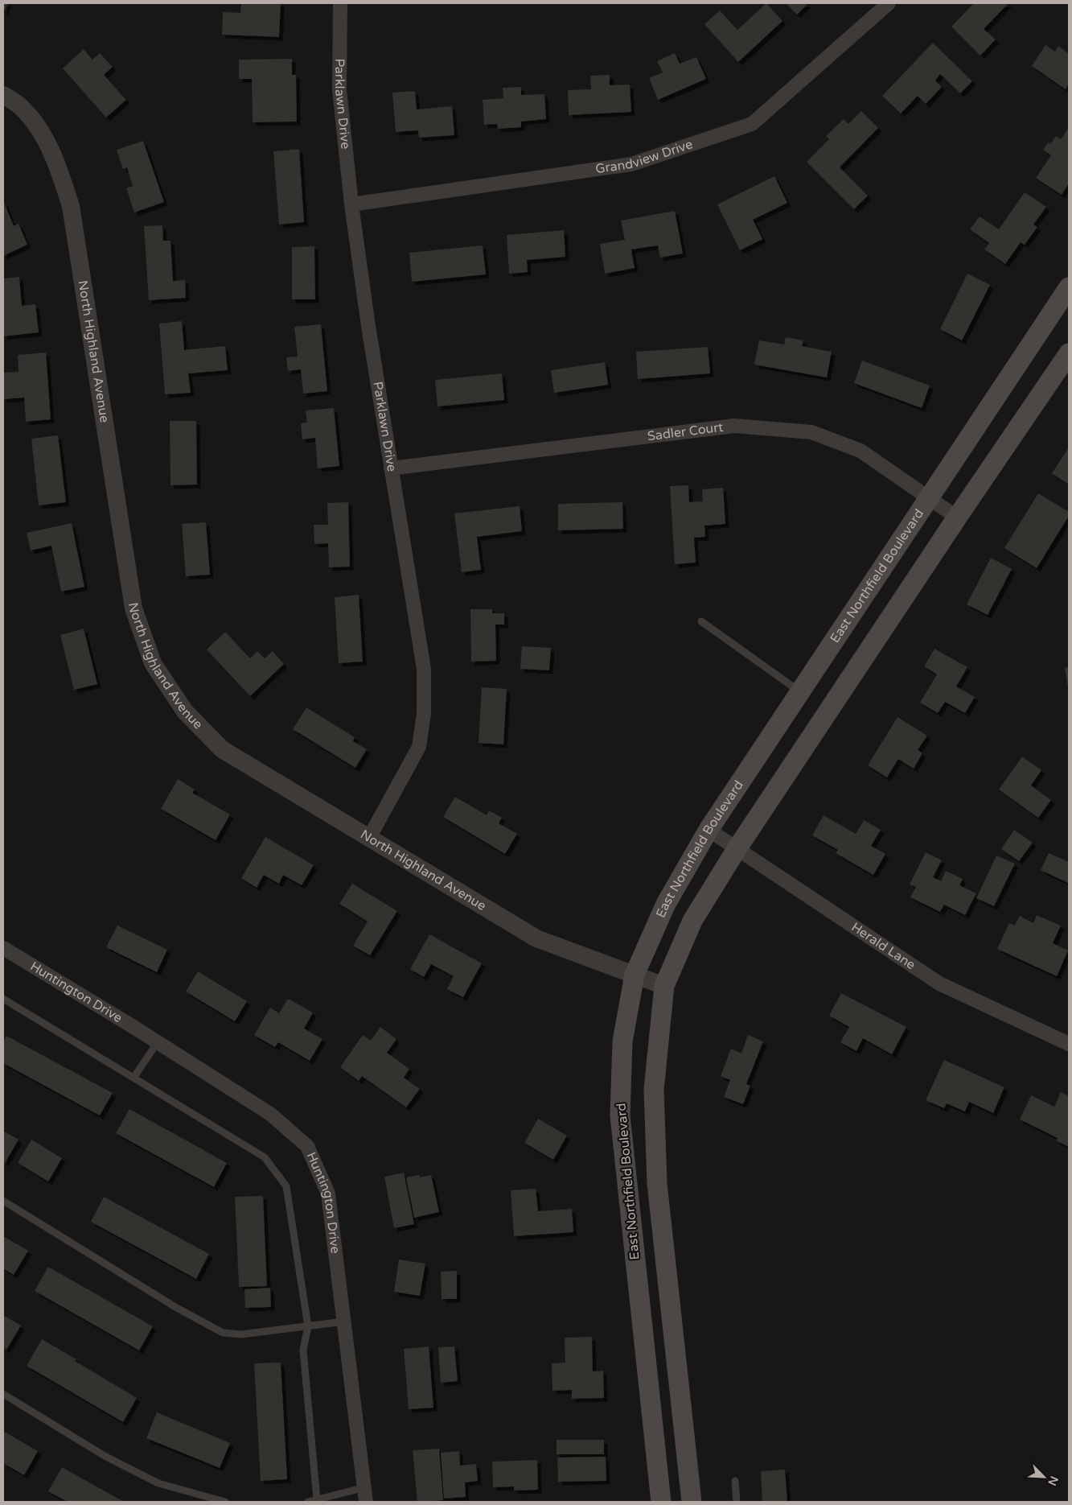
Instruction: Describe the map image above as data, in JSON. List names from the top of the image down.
{
  "streets": {
    "main road": ["East Northfield Boulevard"],
    "street": [
      "Parklawn Drive",
      "Grandview Drive",
      "North Highland Avenue",
      "Sadler Court",
      "Herald Lane",
      "Huntington Drive"
    ]
  },
  "crossings": [
    ["Parklawn Drive", "Grandview Drive"],
    ["Parklawn Drive", "North Highland Avenue"],
    ["Parklawn Drive", "Sadler Court"],
    ["North Highland Avenue", "East Northfield Boulevard"],
    ["Sadler Court", "East Northfield Boulevard"],
    ["East Northfield Boulevard", "Herald Lane"]
  ],
  "north": "bottom right"
}
